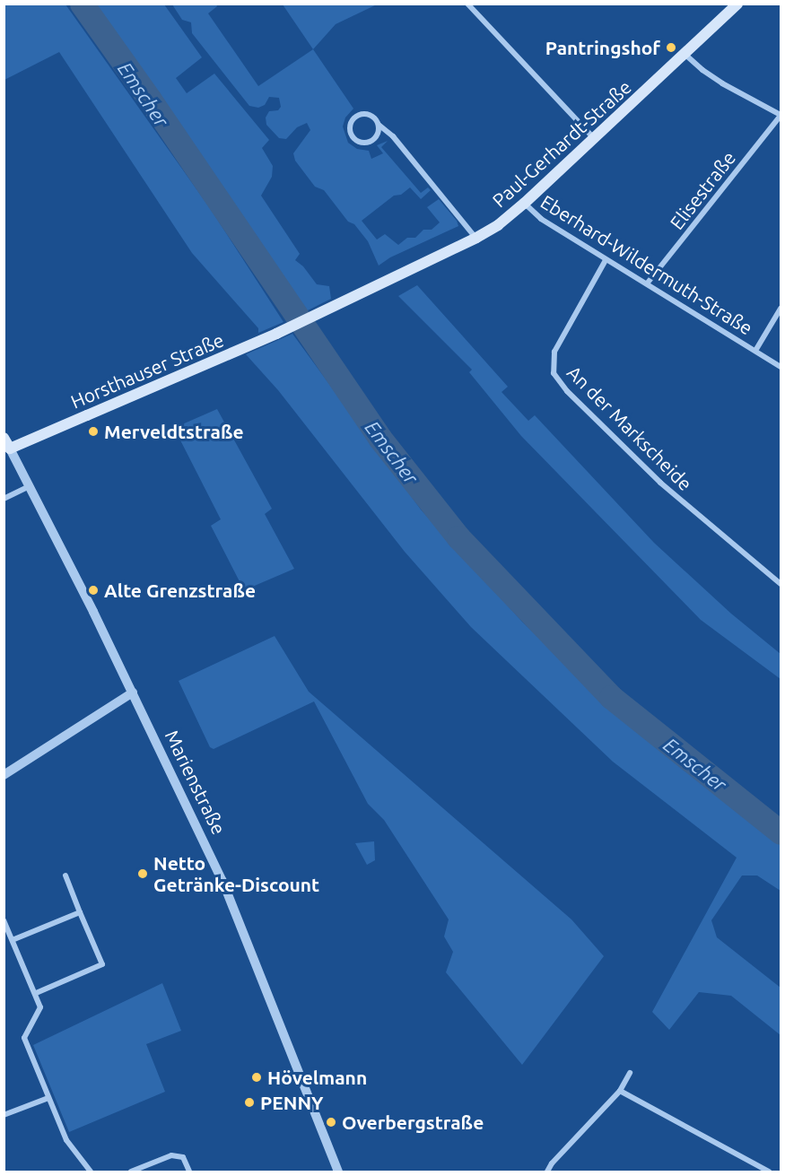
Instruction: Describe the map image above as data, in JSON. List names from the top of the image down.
{
  "streets": {
    "main road": ["Paul-Gerhardt-Straße", "Horsthauser Straße"],
    "street": [
      "Elisestraße",
      "Eberhard-Wildermuth-Straße",
      "An der Markscheide",
      "Marienstraße"
    ]
  },
  "crossings": [
    ["Paul-Gerhardt-Straße", "Eberhard-Wildermuth-Straße"],
    ["Paul-Gerhardt-Straße", "Horsthauser Straße"],
    ["Elisestraße", "Eberhard-Wildermuth-Straße"],
    ["Eberhard-Wildermuth-Straße", "An der Markscheide"],
    ["Horsthauser Straße", "Marienstraße"]
  ],
  "water": ["Emscher"],
  "places": [
    "Pantringshof",
    "Merveldtstraße",
    "Alte Grenzstraße",
    "Netto Getränke-Discount",
    "Hövelmann",
    "PENNY",
    "Overbergstraße"
  ]
}
